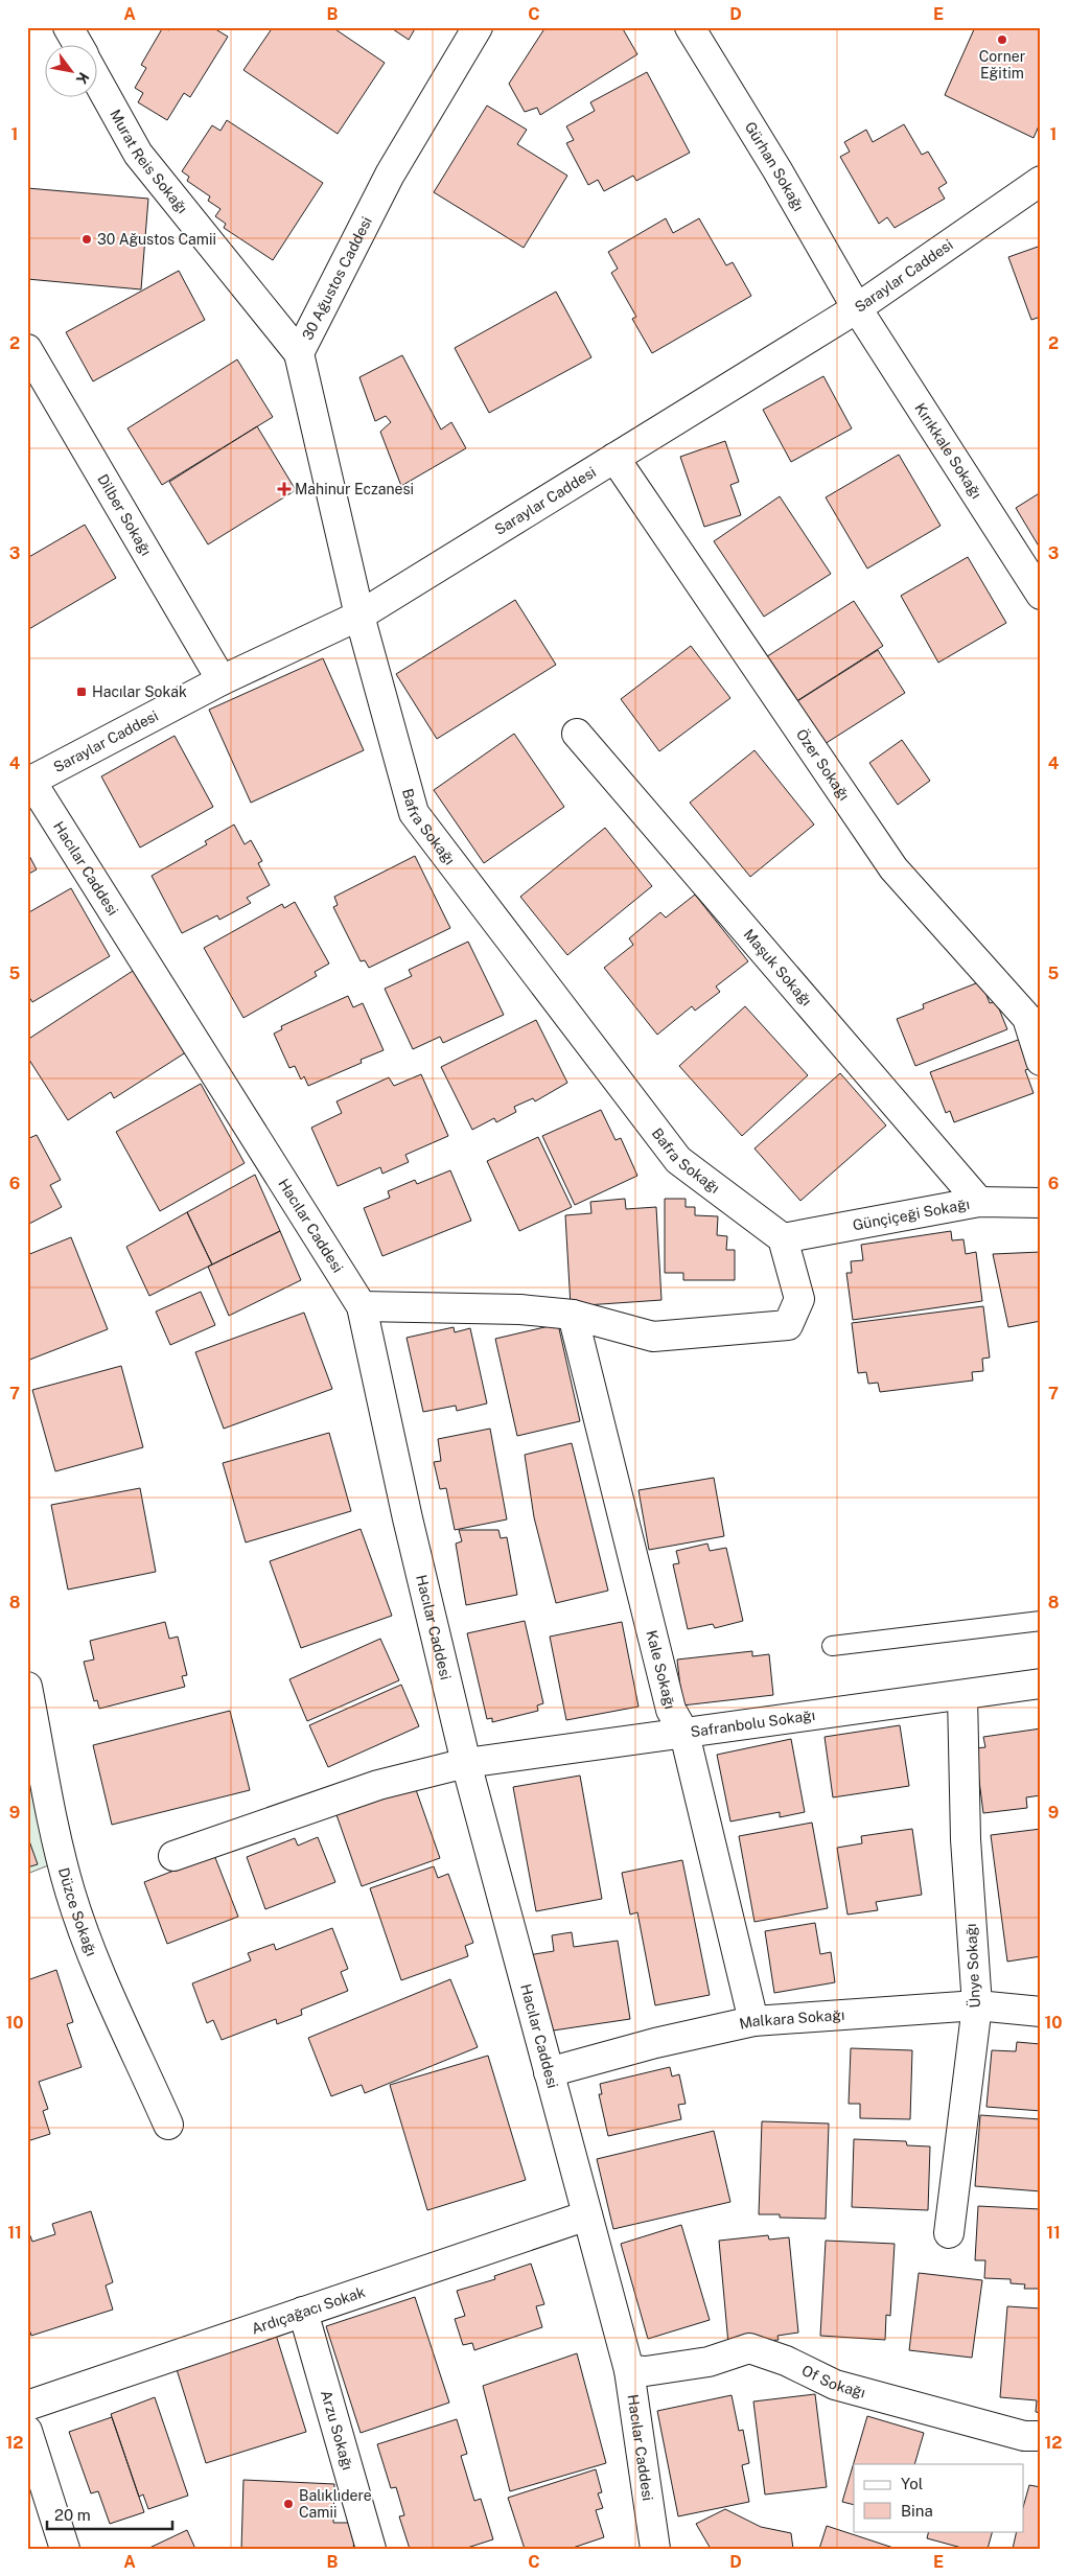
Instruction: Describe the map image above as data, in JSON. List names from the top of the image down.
{
  "streets": {
    "street": [
      "Murat Reis Sokağı",
      "Gürhan Sokağı",
      "Saraylar Caddesi",
      "30 Ağustos Caddesi",
      "Kırıkkale Sokağı",
      "Dilber Sokağı",
      "Özer Sokağı",
      "Bafra Sokağı",
      "Hacılar Caddesi",
      "Maşuk Sokağı",
      "Günçiçeği Sokağı",
      "Kale Sokağı",
      "Safranbolu Sokağı",
      "Düzce Sokağı",
      "Ünye Sokağı",
      "Malkara Sokağı",
      "Ardıçağacı Sokak",
      "Of Sokağı",
      "Arzu Sokağı"
    ]
  },
  "crossings": [
    ["Murat Reis Sokağı", "30 Ağustos Caddesi"],
    ["Gürhan Sokağı", "Saraylar Caddesi"],
    ["Gürhan Sokağı", "Kırıkkale Sokağı"],
    ["Saraylar Caddesi", "30 Ağustos Caddesi"],
    ["Saraylar Caddesi", "Kırıkkale Sokağı"],
    ["Saraylar Caddesi", "Dilber Sokağı"],
    ["Saraylar Caddesi", "Özer Sokağı"],
    ["Saraylar Caddesi", "Bafra Sokağı"],
    ["Saraylar Caddesi", "Hacılar Caddesi"],
    ["30 Ağustos Caddesi", "Bafra Sokağı"],
    ["Bafra Sokağı", "Günçiçeği Sokağı"],
    ["Hacılar Caddesi", "Safranbolu Sokağı"],
    ["Hacılar Caddesi", "Malkara Sokağı"],
    ["Hacılar Caddesi", "Ardıçağacı Sokak"],
    ["Hacılar Caddesi", "Of Sokağı"],
    ["Maşuk Sokağı", "Günçiçeği Sokağı"],
    ["Kale Sokağı", "Safranbolu Sokağı"],
    ["Kale Sokağı", "Malkara Sokağı"],
    ["Safranbolu Sokağı", "Ünye Sokağı"],
    ["Ünye Sokağı", "Malkara Sokağı"],
    ["Ardıçağacı Sokak", "Arzu Sokağı"]
  ],
  "places": {
    "other": ["Corner Eğitim", "30 Ağustos Camii", "Balıklıdere Camii"],
    "health": ["Mahinur Eczanesi"],
    "transit": ["Hacılar Sokak"]
  },
  "legend": ["Yol", "Bina"],
  "scale_bar": "20 m",
  "north": "bottom right",
  "grid": {
    "columns": [
      "A",
      "B",
      "C",
      "D",
      "E"
    ],
    "rows": [
      "1",
      "2",
      "3",
      "4",
      "5",
      "6",
      "7",
      "8",
      "9",
      "10",
      "11",
      "12"
    ]
  }
}
